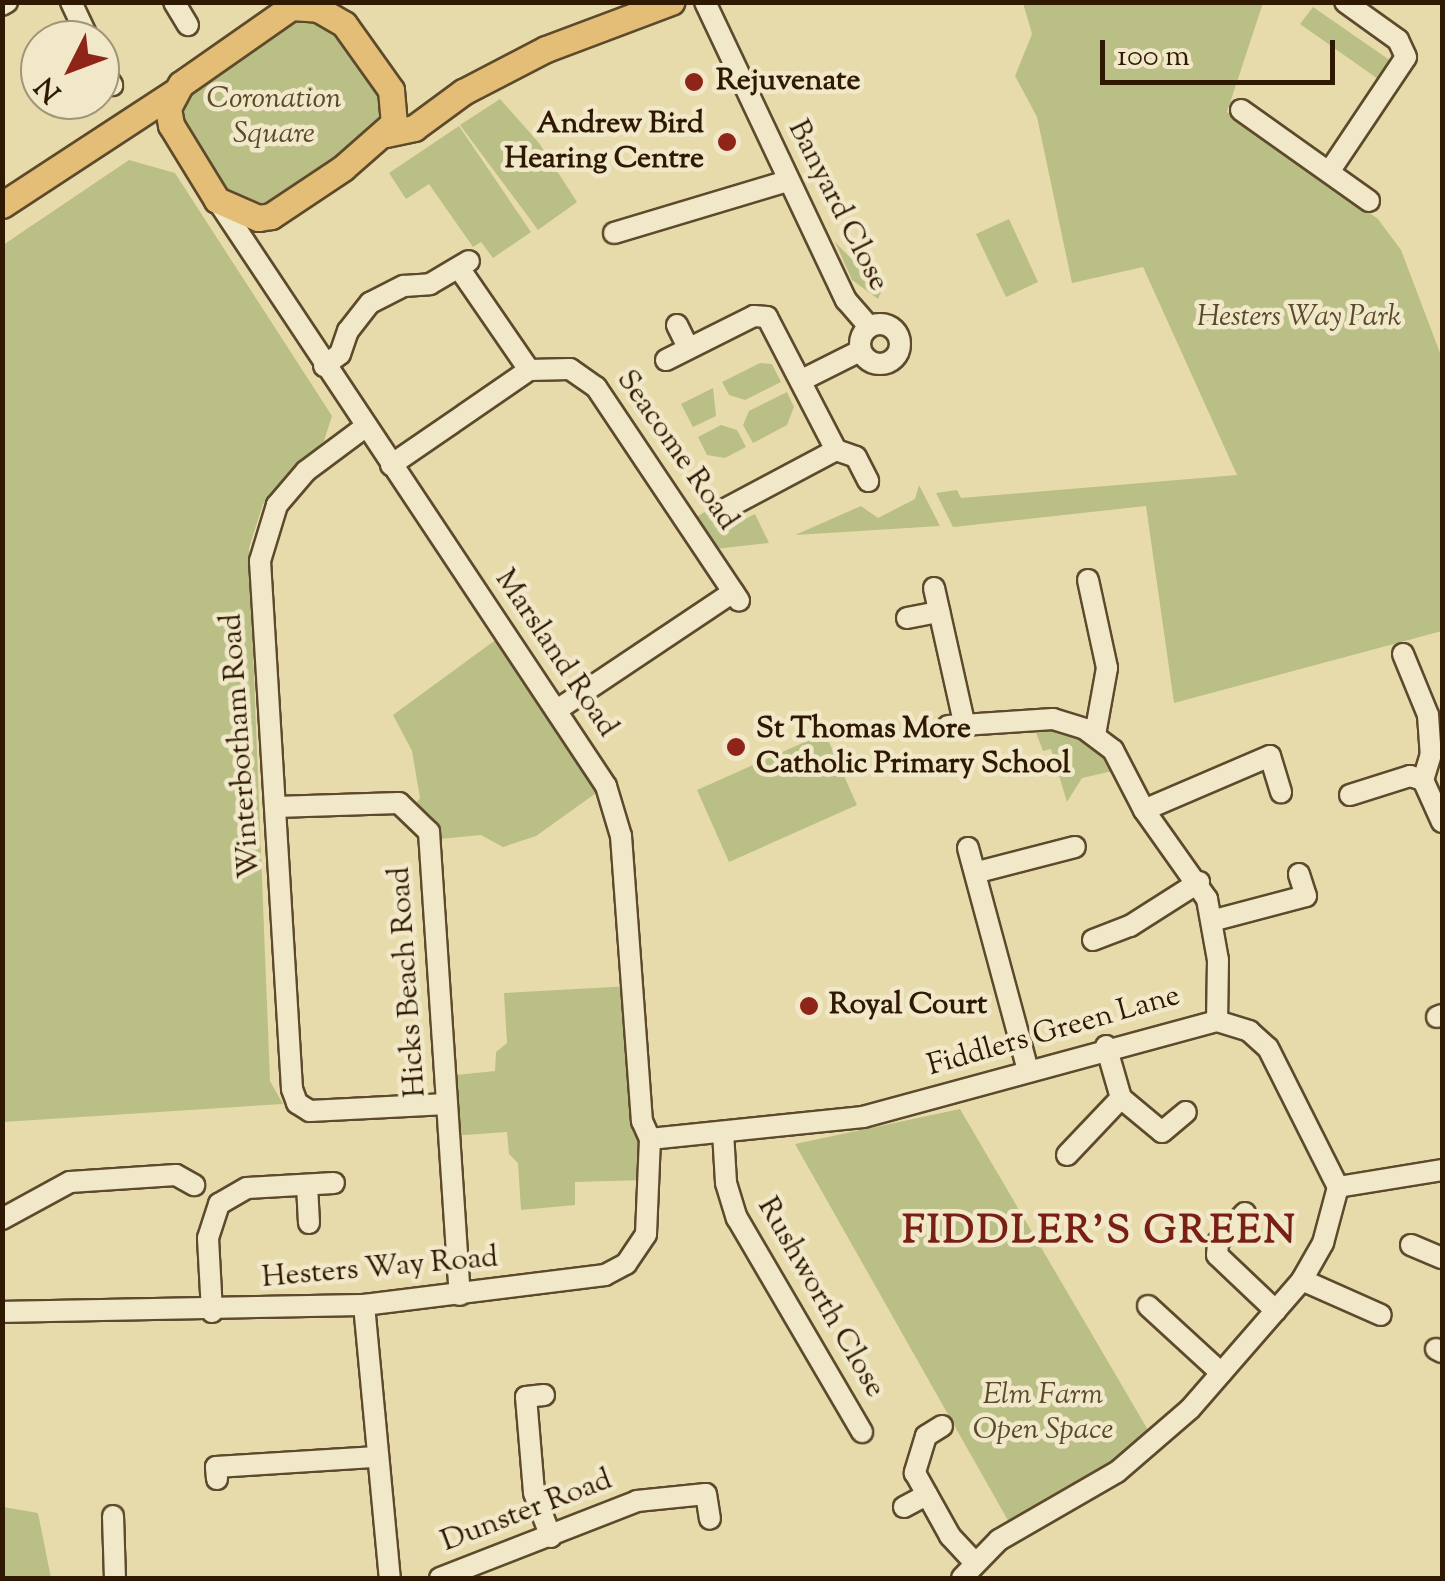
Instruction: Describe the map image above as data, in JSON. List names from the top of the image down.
{
  "streets": {
    "street": [
      "Banyard Close",
      "Seacome Road",
      "Marsland Road",
      "Winterbotham Road",
      "Hicks Beach Road",
      "Fiddlers Green Lane",
      "Hesters Way Road",
      "Rushworth Close",
      "Dunster Road"
    ]
  },
  "crossings": [
    ["Seacome Road", "Marsland Road"],
    ["Marsland Road", "Winterbotham Road"],
    ["Marsland Road", "Fiddlers Green Lane"],
    ["Marsland Road", "Hesters Way Road"],
    ["Winterbotham Road", "Hicks Beach Road"],
    ["Hicks Beach Road", "Hesters Way Road"],
    ["Fiddlers Green Lane", "Hesters Way Road"],
    ["Fiddlers Green Lane", "Rushworth Close"]
  ],
  "districts": ["FIDDLER'S GREEN"],
  "parks": ["Coronation Square", "Hesters Way Park", "Elm Farm Open Space"],
  "places": [
    "Rejuvenate",
    "Andrew Bird Hearing Centre",
    "St Thomas More Catholic Primary School",
    "Royal Court"
  ],
  "scale_bar": "100 m",
  "north": "bottom left"
}
